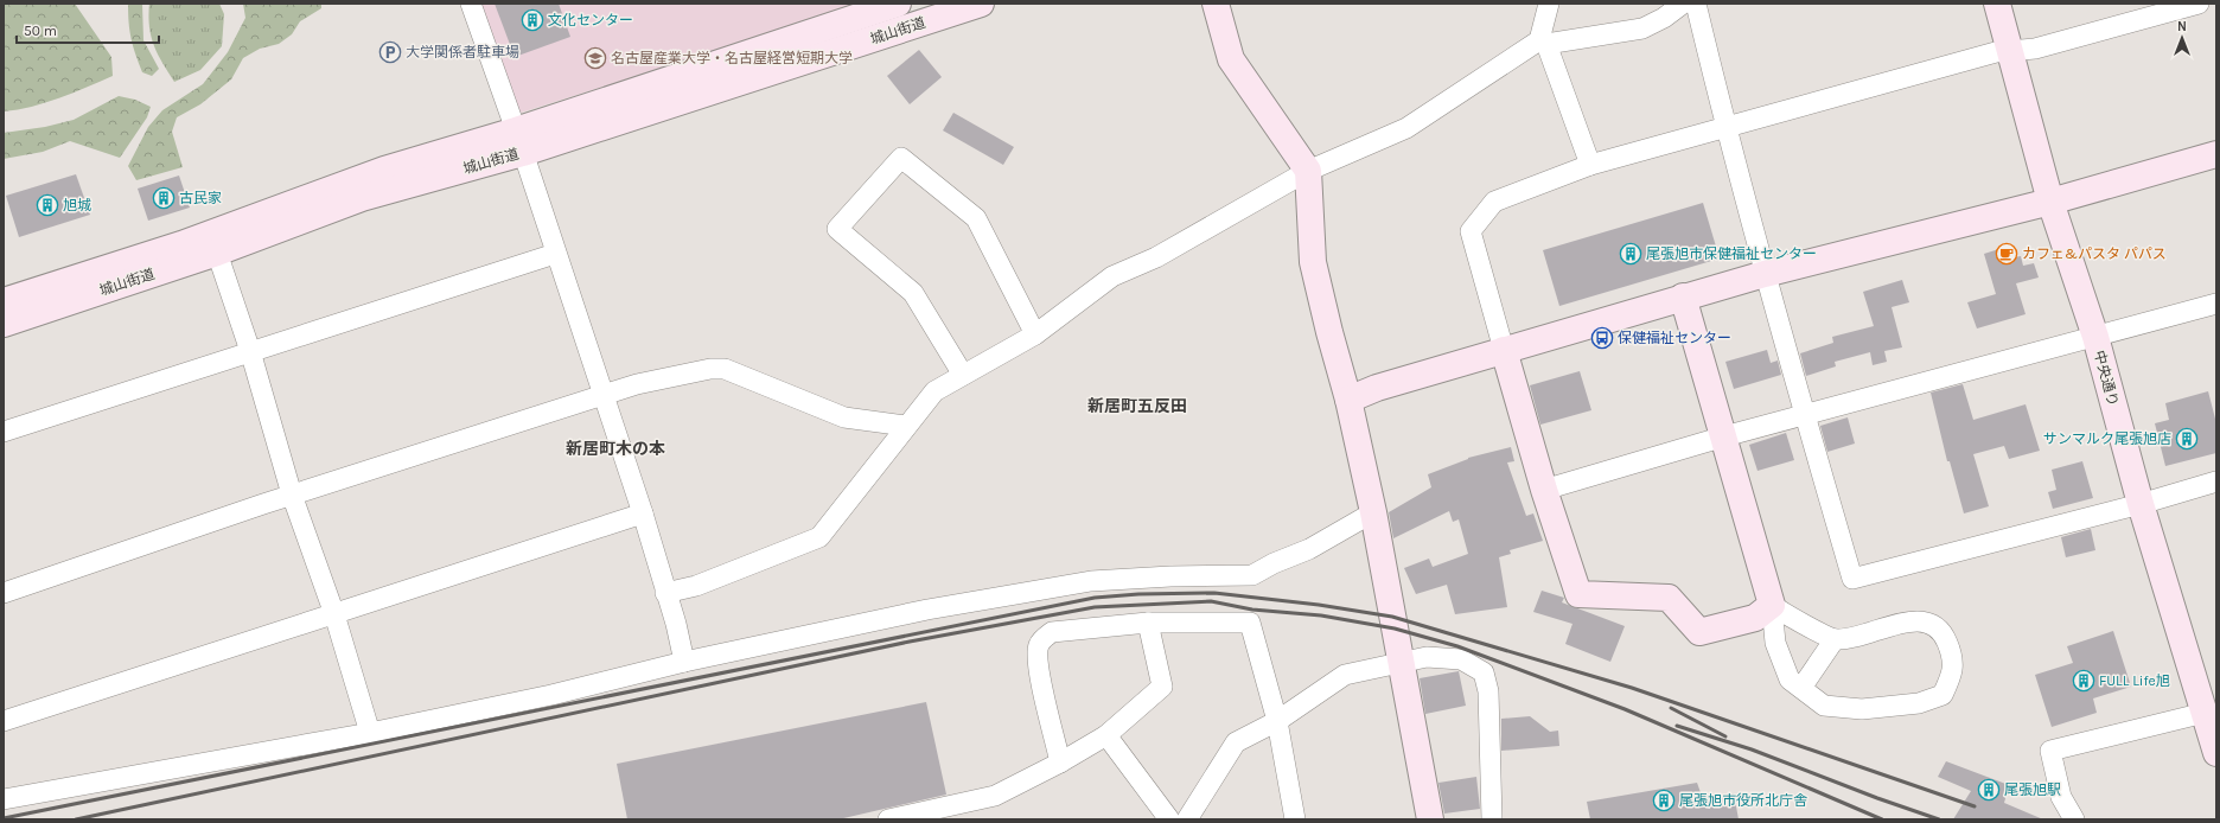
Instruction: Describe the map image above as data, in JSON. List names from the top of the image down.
{
  "streets": {
    "street": ["城山街道", "中央通り"]
  },
  "districts": ["新居町五反田", "新居町木の本"],
  "places": {
    "building": [
      "文化センター",
      "古民家",
      "旭城",
      "尾張旭市保健福祉センター",
      "サンマルク尾張旭店",
      "FULL Life旭",
      "尾張旭駅",
      "尾張旭市役所北庁舎"
    ],
    "parking": ["大学関係者駐車場"],
    "school or university": ["名古屋産業大学・名古屋経営短期大学"],
    "cafe": ["カフェ&パスタ パパス"],
    "bus stop": ["保健福祉センター"]
  },
  "scale_bar": "50 m",
  "north": "top"
}
